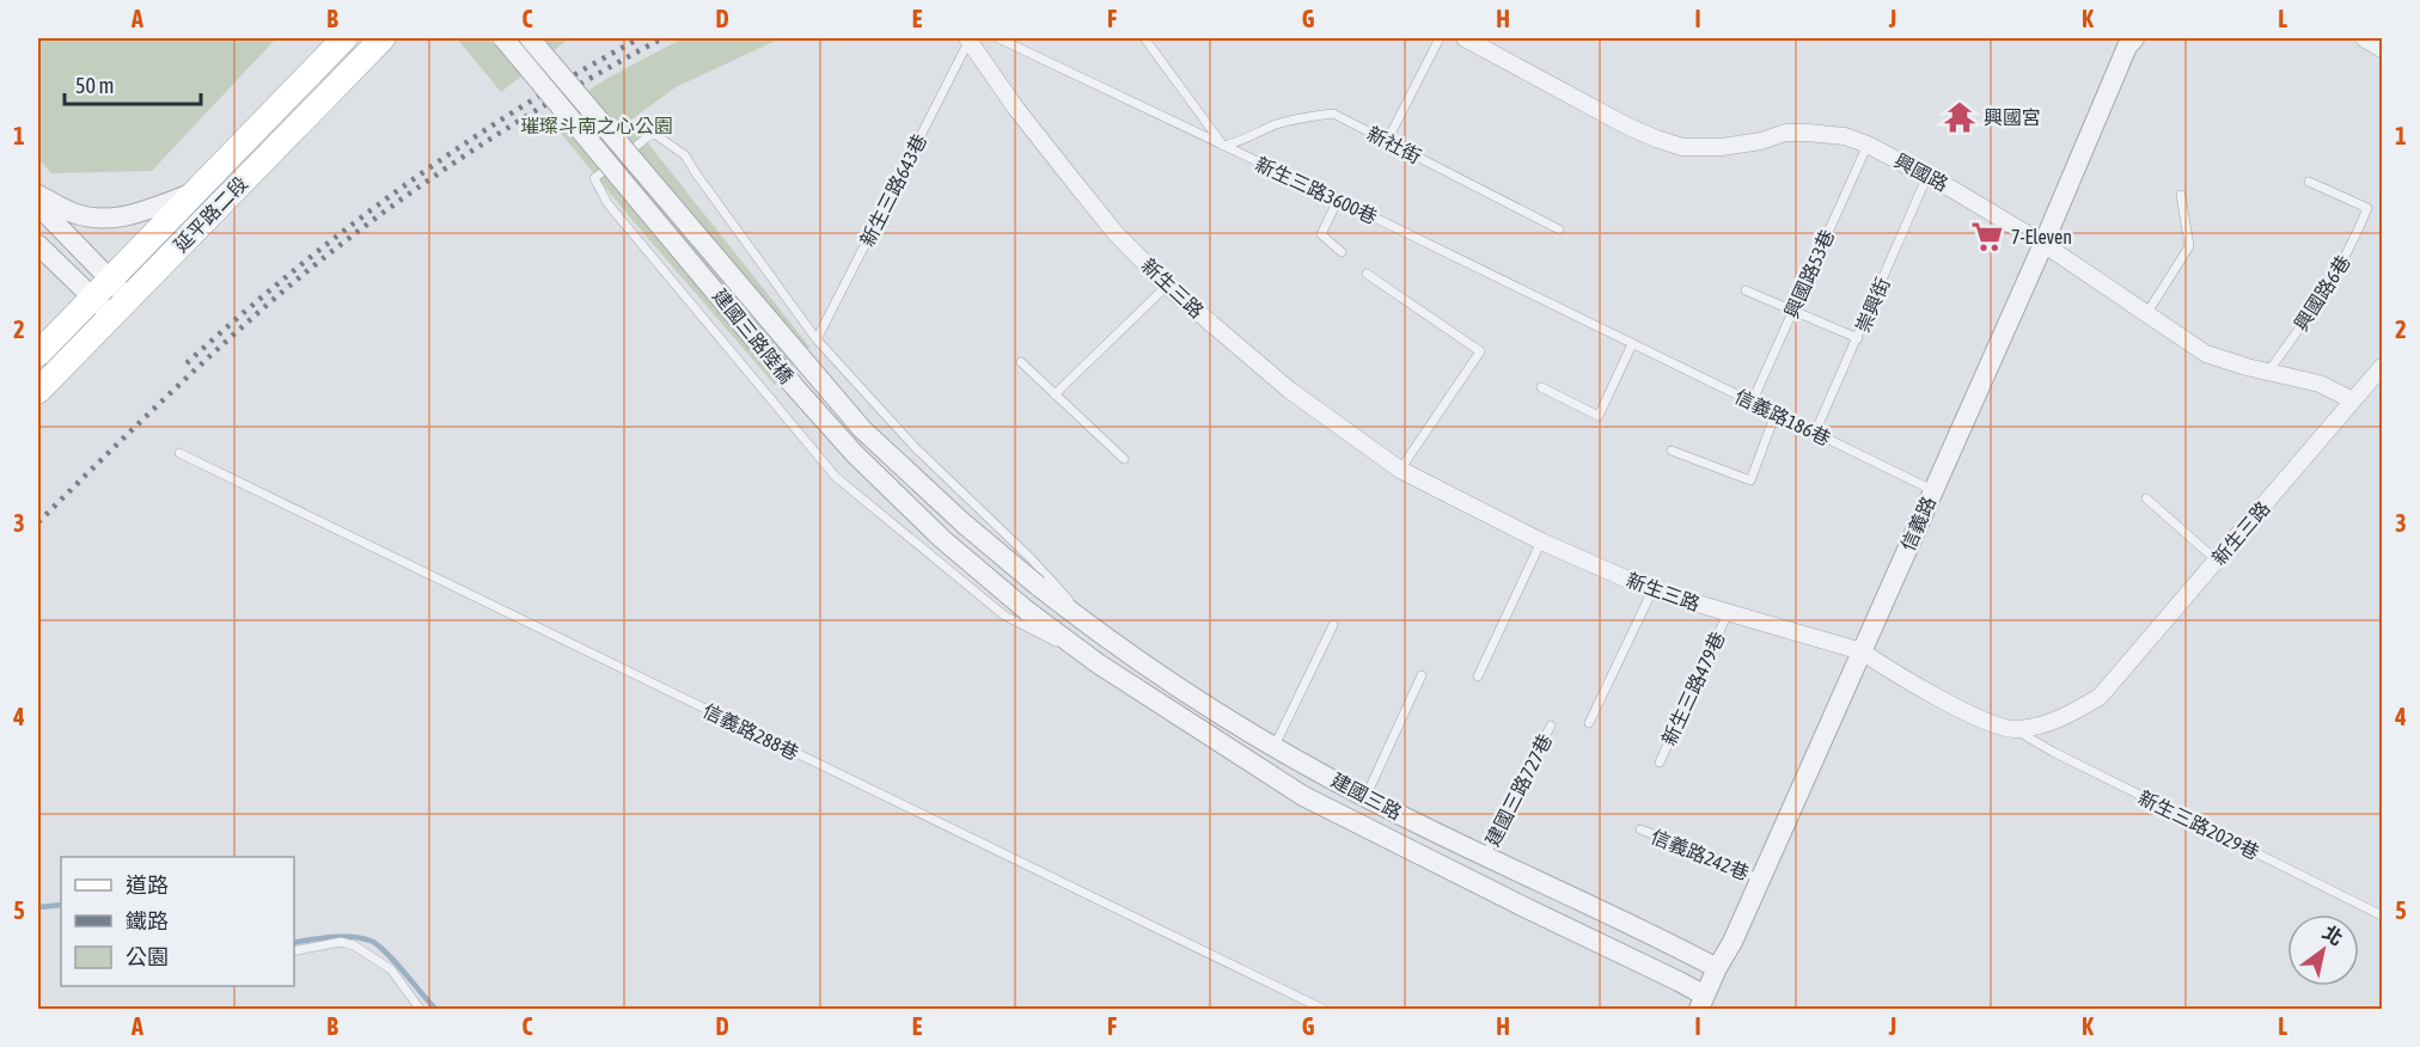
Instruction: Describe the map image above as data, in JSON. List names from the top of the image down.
{
  "streets": {
    "main road": ["延平路二段"],
    "street": [
      "興國路",
      "新生三路",
      "建國三路陸橋",
      "信義路",
      "建國三路"
    ],
    "lane": [
      "新社街",
      "新生三路643巷",
      "新生三路3600巷",
      "興國路53巷",
      "興國路6巷",
      "崇興街",
      "信義路186巷",
      "新生三路479巷",
      "信義路288巷",
      "建國三路727巷",
      "新生三路2029巷",
      "信義路242巷"
    ]
  },
  "crossings": [
    ["新社街", "新生三路3600巷"],
    ["興國路", "興國路53巷"],
    ["興國路", "新生三路"],
    ["興國路", "興國路6巷"],
    ["興國路", "崇興街"],
    ["興國路", "信義路"],
    ["新生三路643巷", "新生三路"],
    ["新生三路3600巷", "信義路186巷"],
    ["興國路53巷", "信義路186巷"],
    ["新生三路", "信義路"],
    ["新生三路", "新生三路479巷"],
    ["新生三路", "新生三路2029巷"],
    ["崇興街", "信義路186巷"],
    ["建國三路陸橋", "建國三路"],
    ["信義路186巷", "信義路"],
    ["信義路", "建國三路"],
    ["信義路", "信義路242巷"],
    ["建國三路727巷", "建國三路"]
  ],
  "parks": ["璀璨斗南之心公園"],
  "places": {
    "temple": ["興國宮"],
    "supermarket": ["7-Eleven"]
  },
  "legend": ["道路", "鐵路", "公園"],
  "scale_bar": "50 m",
  "north": "top right",
  "grid": {
    "columns": [
      "A",
      "B",
      "C",
      "D",
      "E",
      "F",
      "G",
      "H",
      "I",
      "J",
      "K",
      "L"
    ],
    "rows": [
      "1",
      "2",
      "3",
      "4",
      "5"
    ]
  }
}
